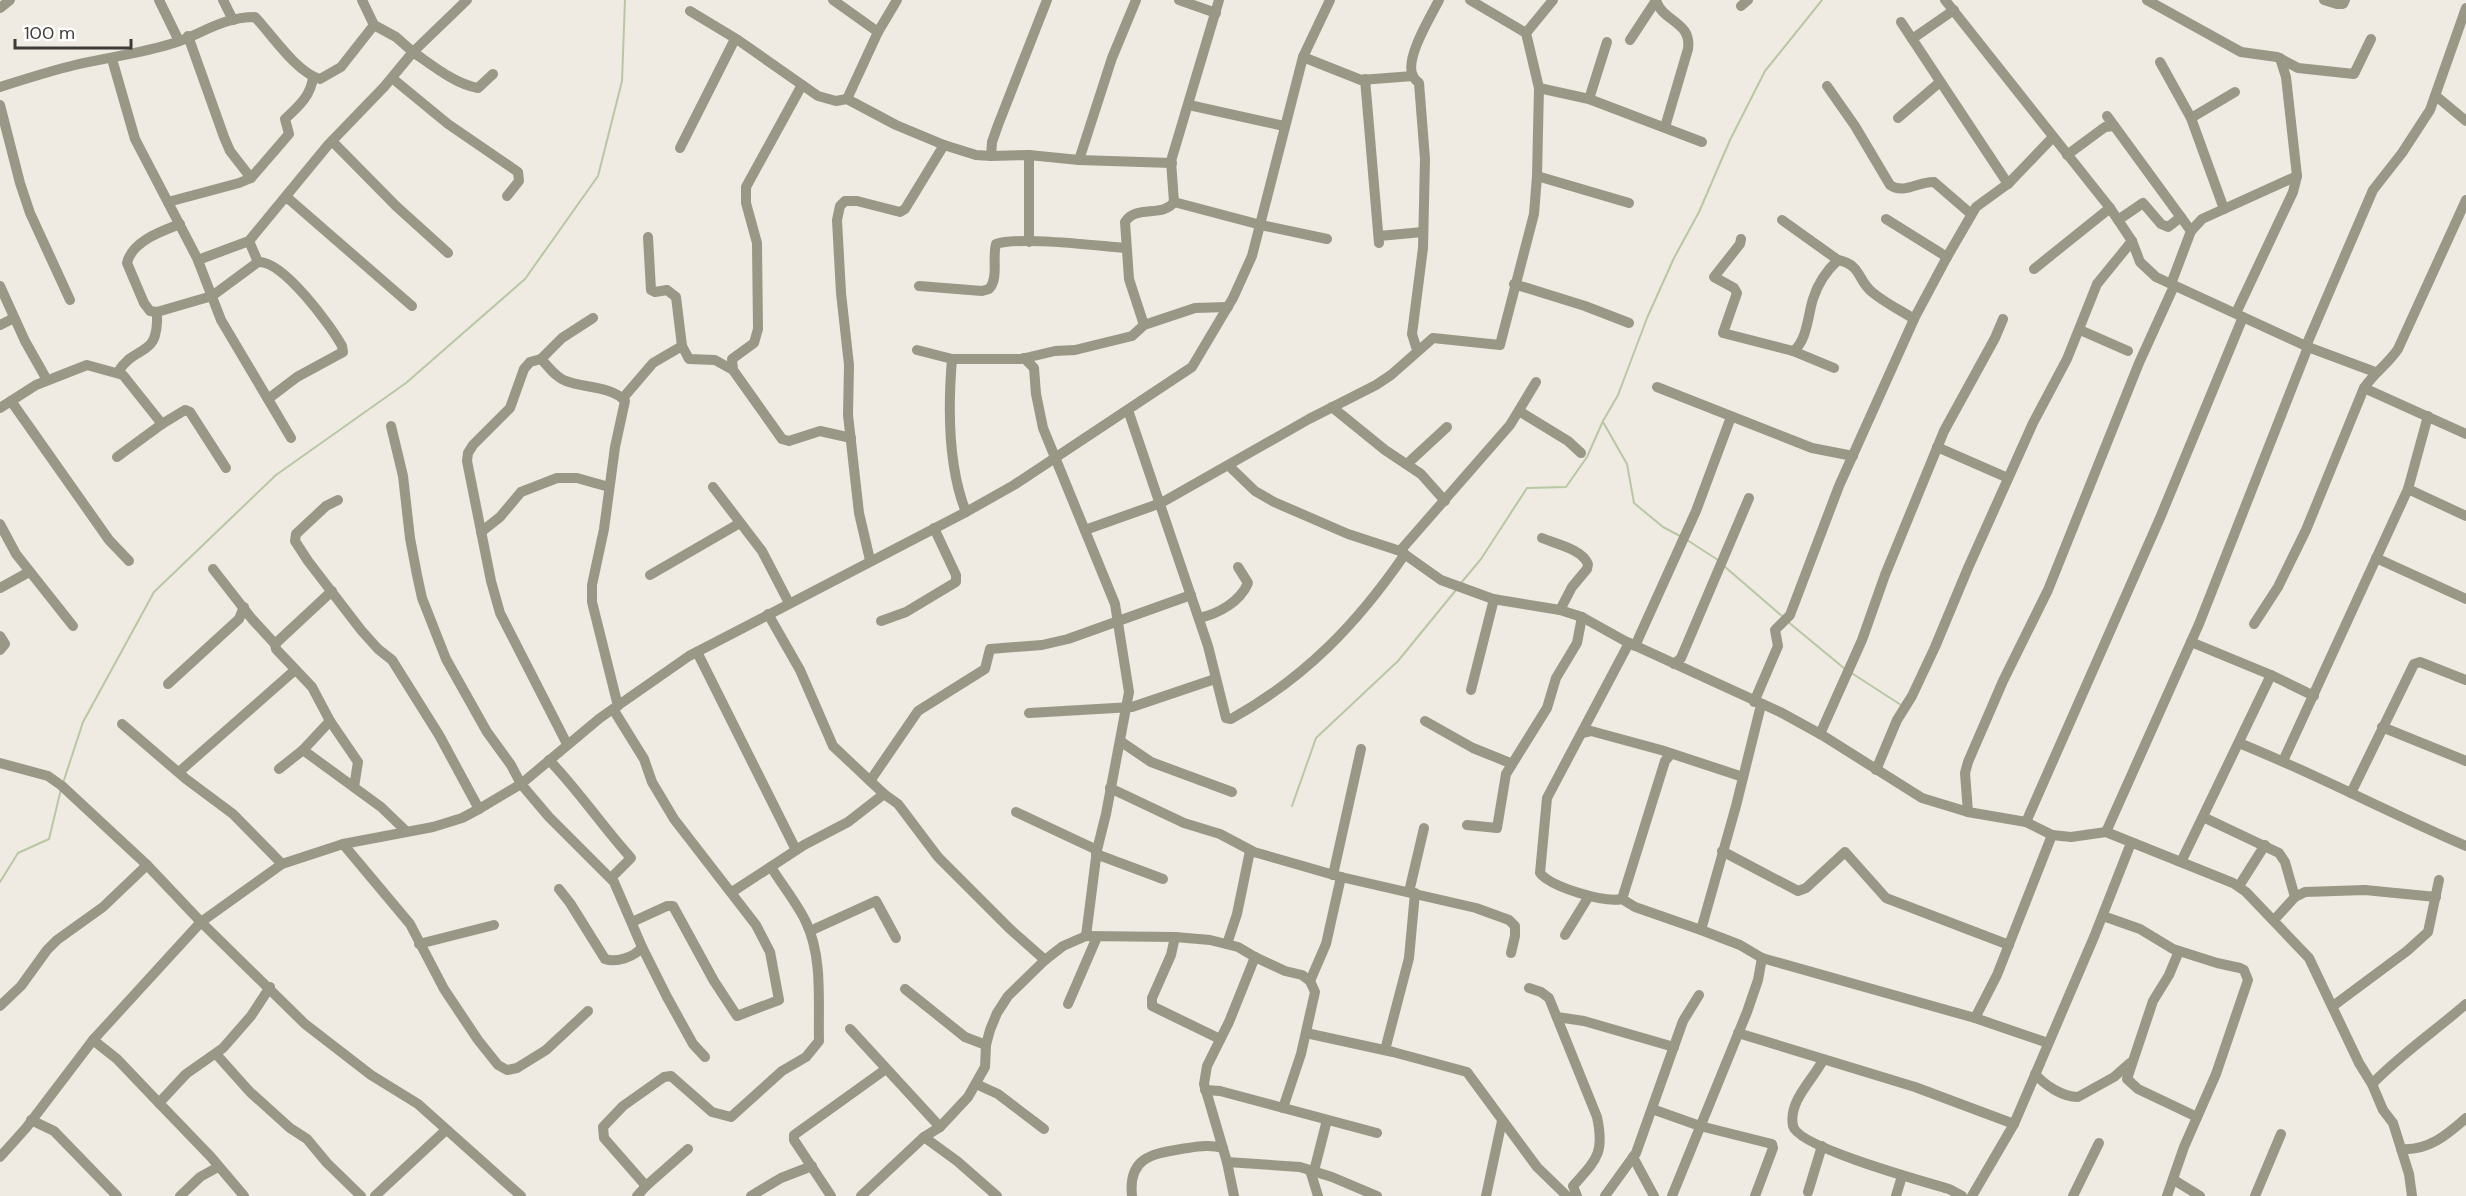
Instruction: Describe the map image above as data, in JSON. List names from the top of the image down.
{
  "scale_bar": "100 m"
}
